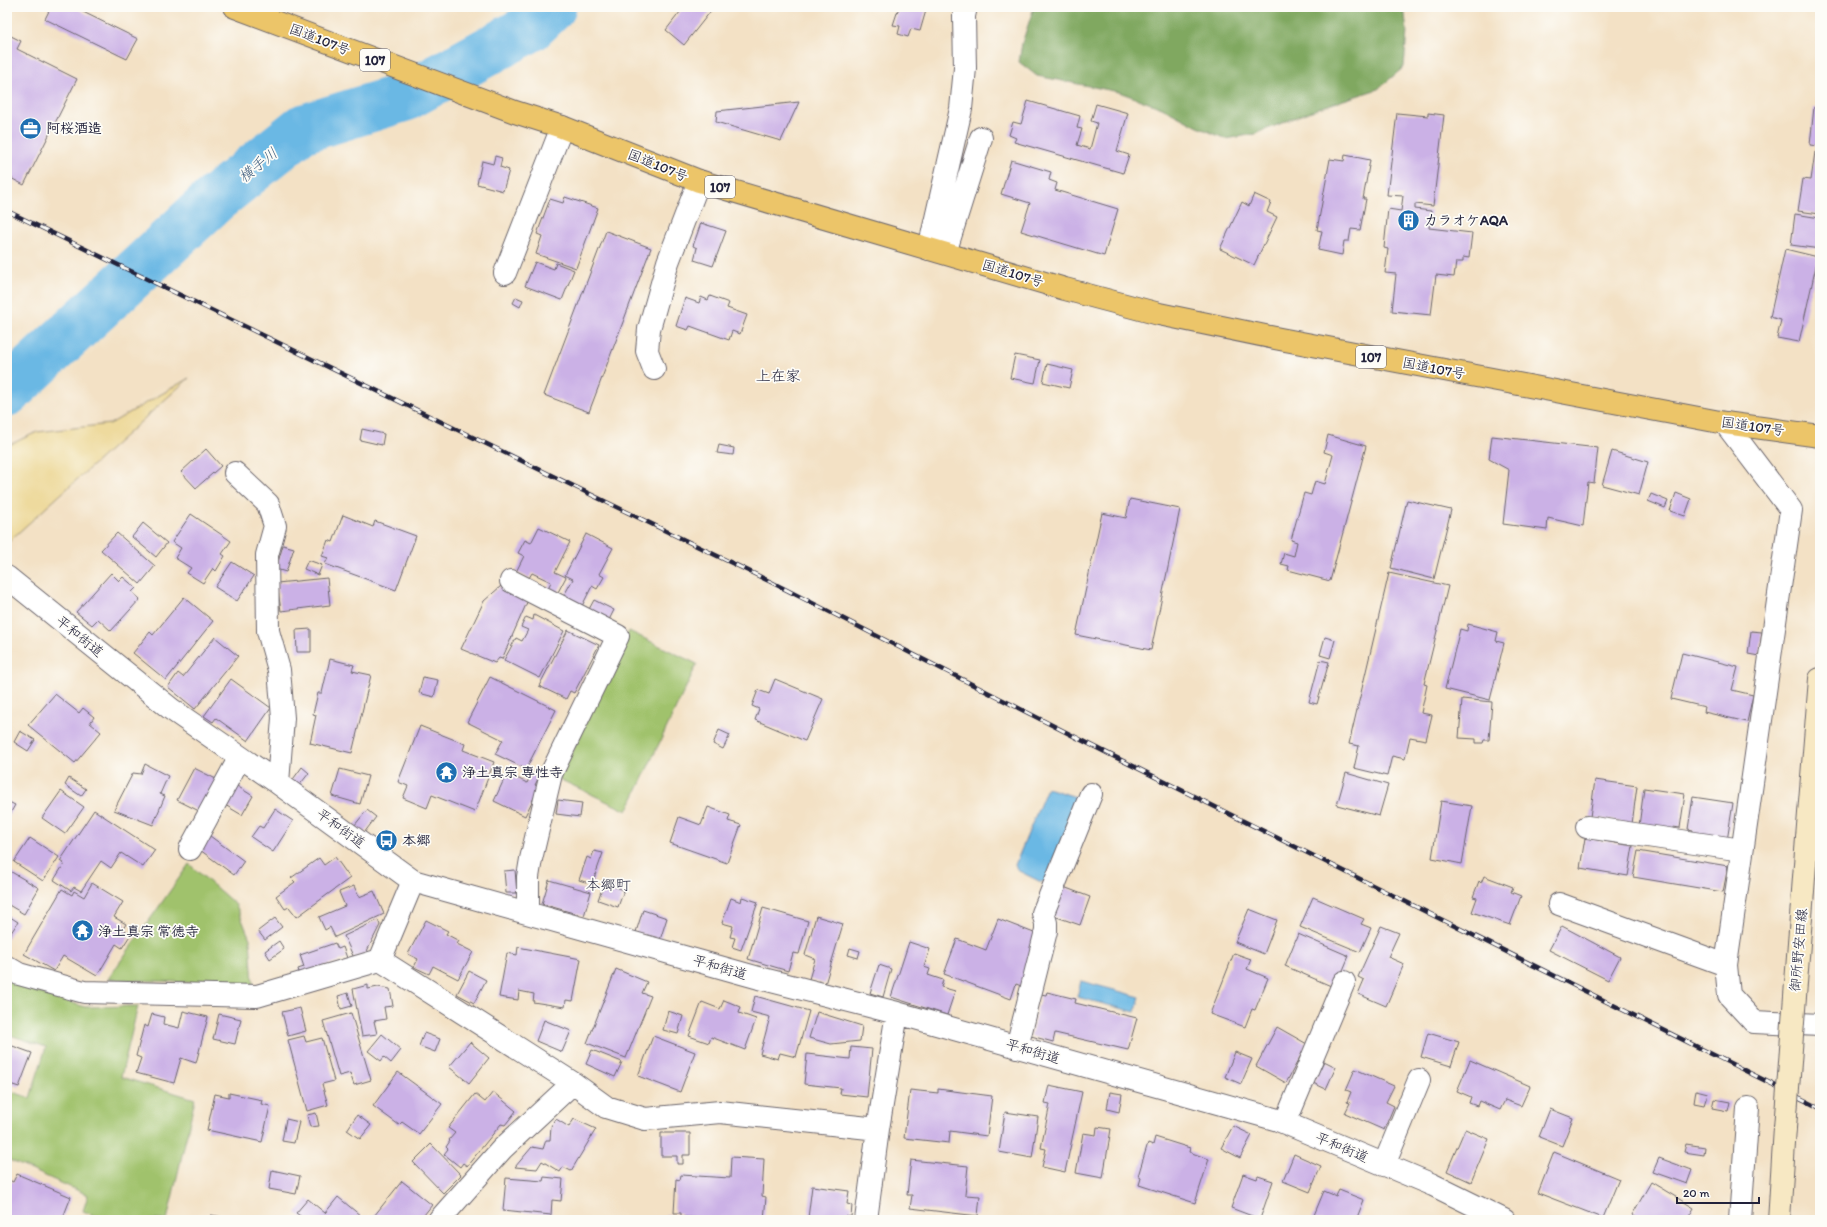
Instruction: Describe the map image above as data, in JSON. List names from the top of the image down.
{
  "streets": {
    "highway": ["国道107号", "107"],
    "main road": ["御所野安田線"],
    "street": ["平和街道"]
  },
  "districts": ["上在家", "本郷町"],
  "water": ["横手川"],
  "places": {
    "office": ["阿桜酒造"],
    "building": ["カラオケAQA"],
    "temple": ["浄土真宗 専性寺", "浄土真宗 常徳寺"],
    "bus stop": ["本郷"]
  },
  "scale_bar": "20 m"
}
